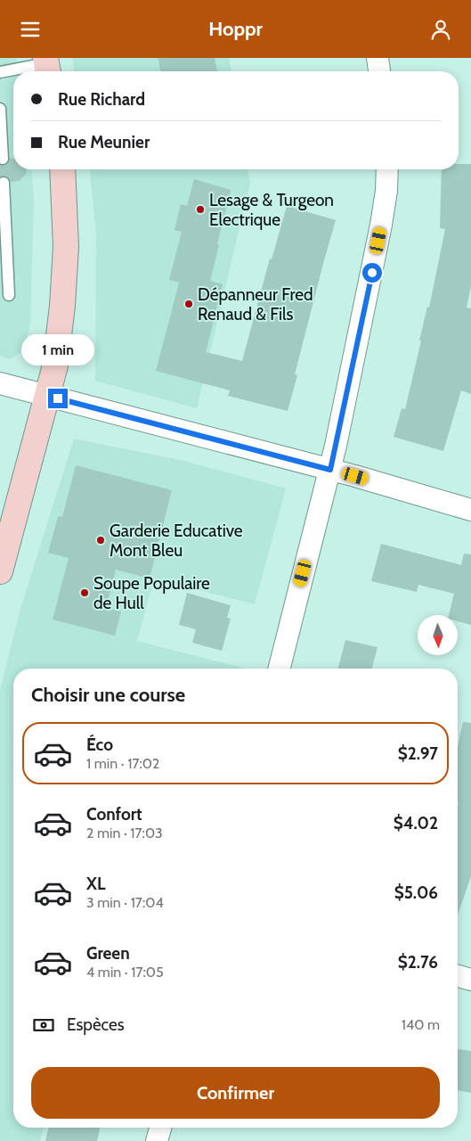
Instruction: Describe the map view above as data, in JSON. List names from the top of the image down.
{
  "places": [
    "Lesage & Turgeon Electrique",
    "Dépanneur Fred Renaud & Fils",
    "Garderie Educative Mont Bleu",
    "Soupe Populaire de Hull"
  ],
  "north": "bottom",
  "page": {
    "header": "Hoppr",
    "banner": ["Rue Richard", "Rue Meunier"],
    "bubble": "1 min",
    "heading": "Choisir une course",
    "list": [
      {
        "name": "Éco",
        "note": "1 min · 17:02",
        "value": "$2.97"
      },
      {
        "name": "Confort",
        "note": "2 min · 17:03",
        "value": "$4.02"
      },
      {
        "name": "XL",
        "note": "3 min · 17:04",
        "value": "$5.06"
      },
      {
        "name": "Green",
        "note": "4 min · 17:05",
        "value": "$2.76"
      }
    ],
    "pay": ["Espèces", "140 m"],
    "buttons": "Confirmer"
  }
}
